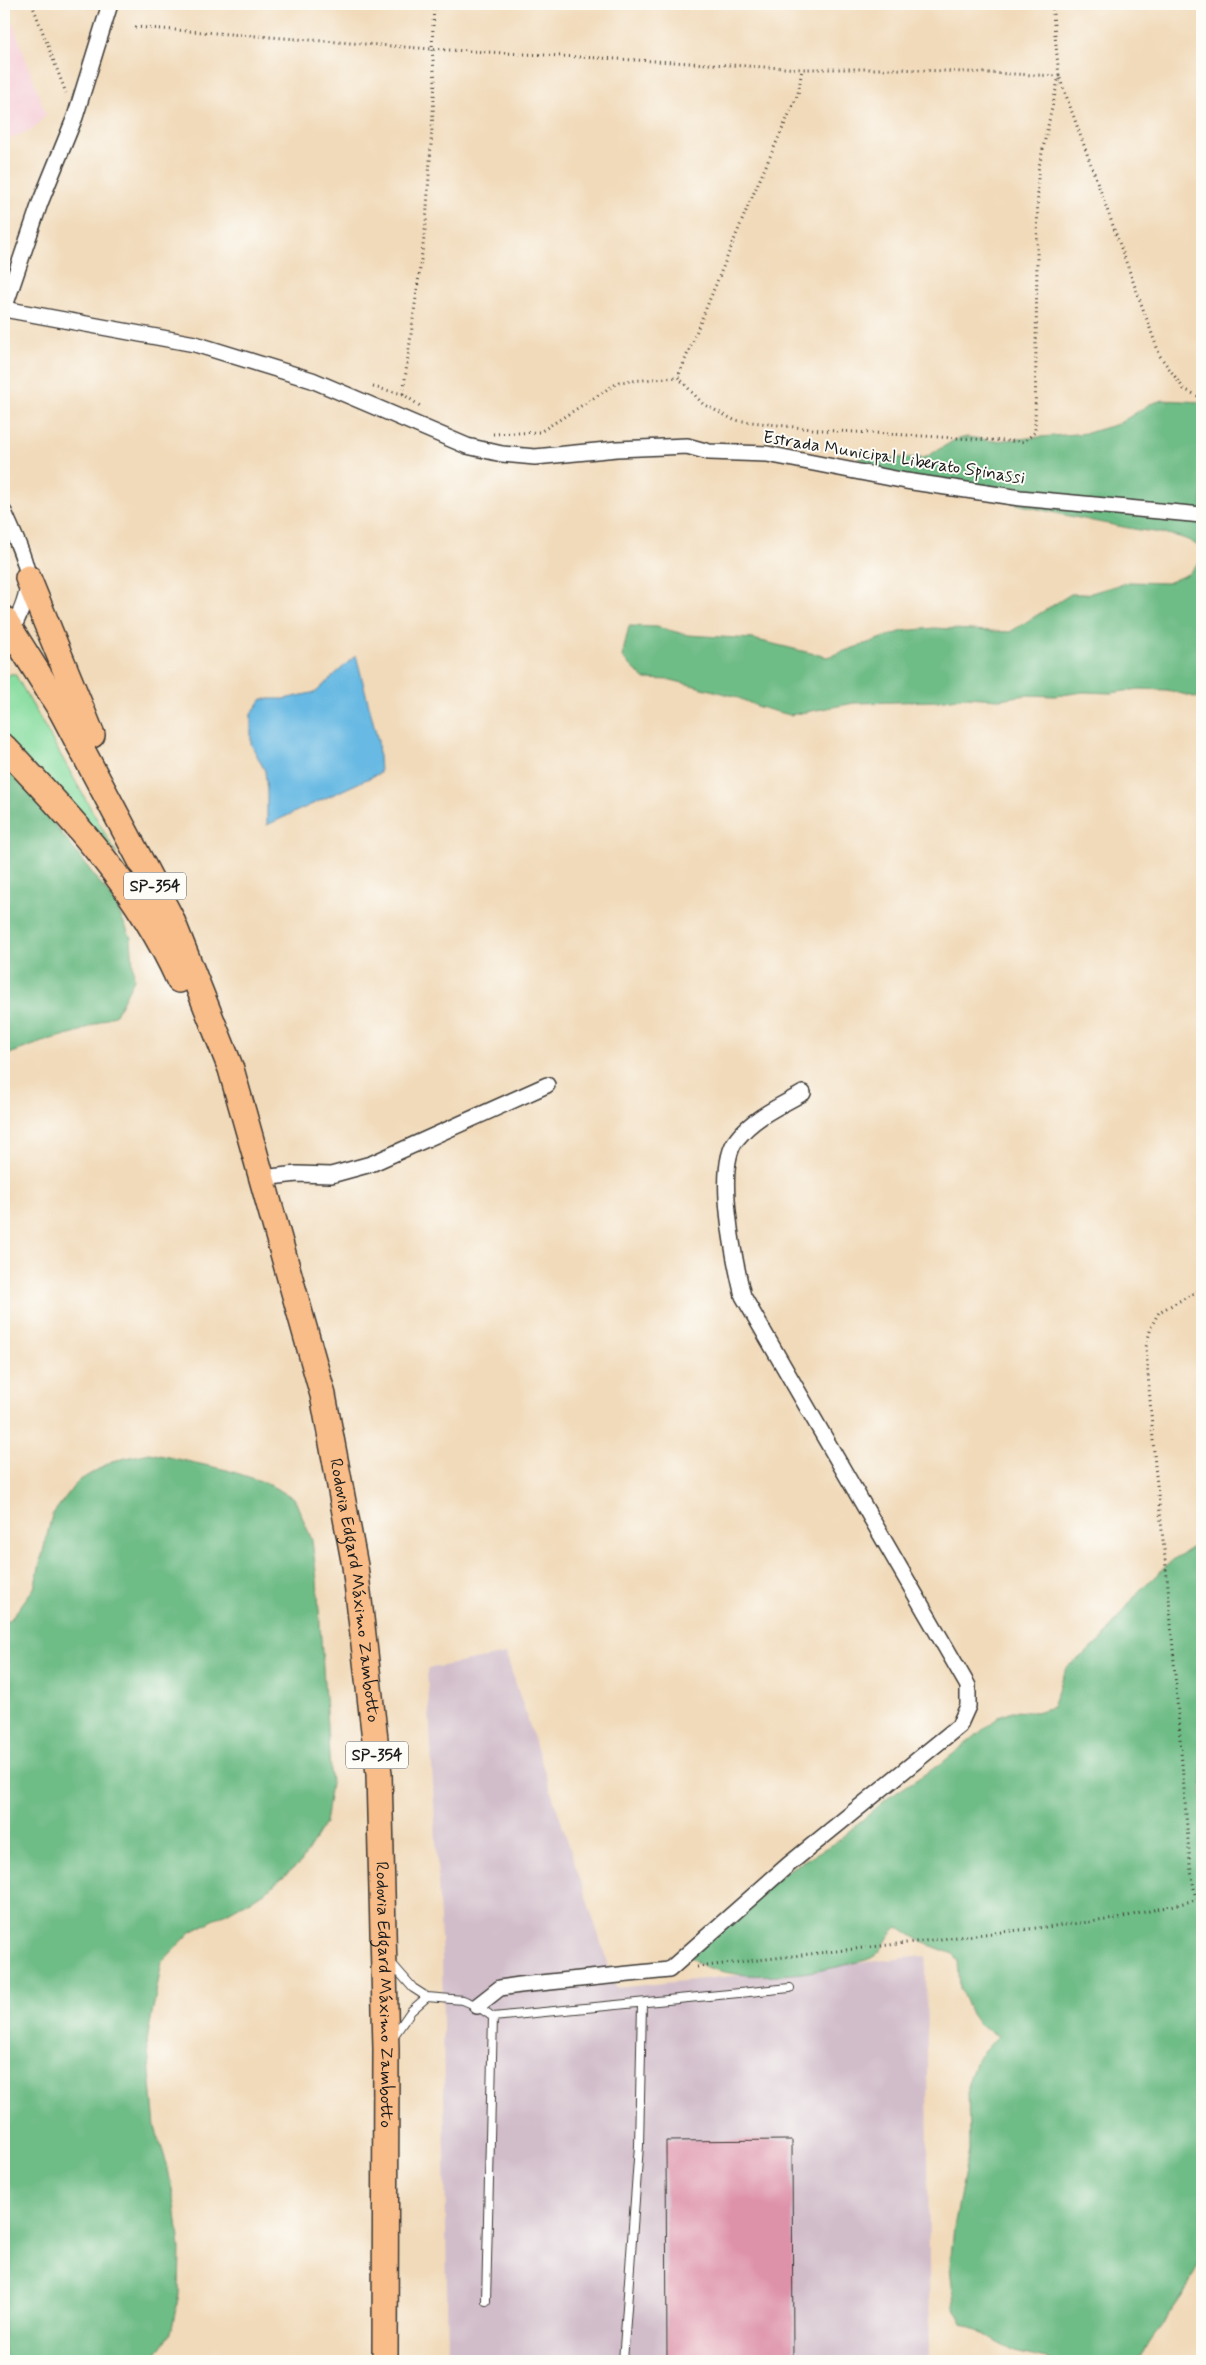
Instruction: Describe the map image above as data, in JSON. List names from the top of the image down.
{
  "streets": {
    "main road": ["SP-354", "Rodovia Edgard Máximo Zambotto"],
    "street": ["Estrada Municipal Liberato Spinassi"]
  }
}
